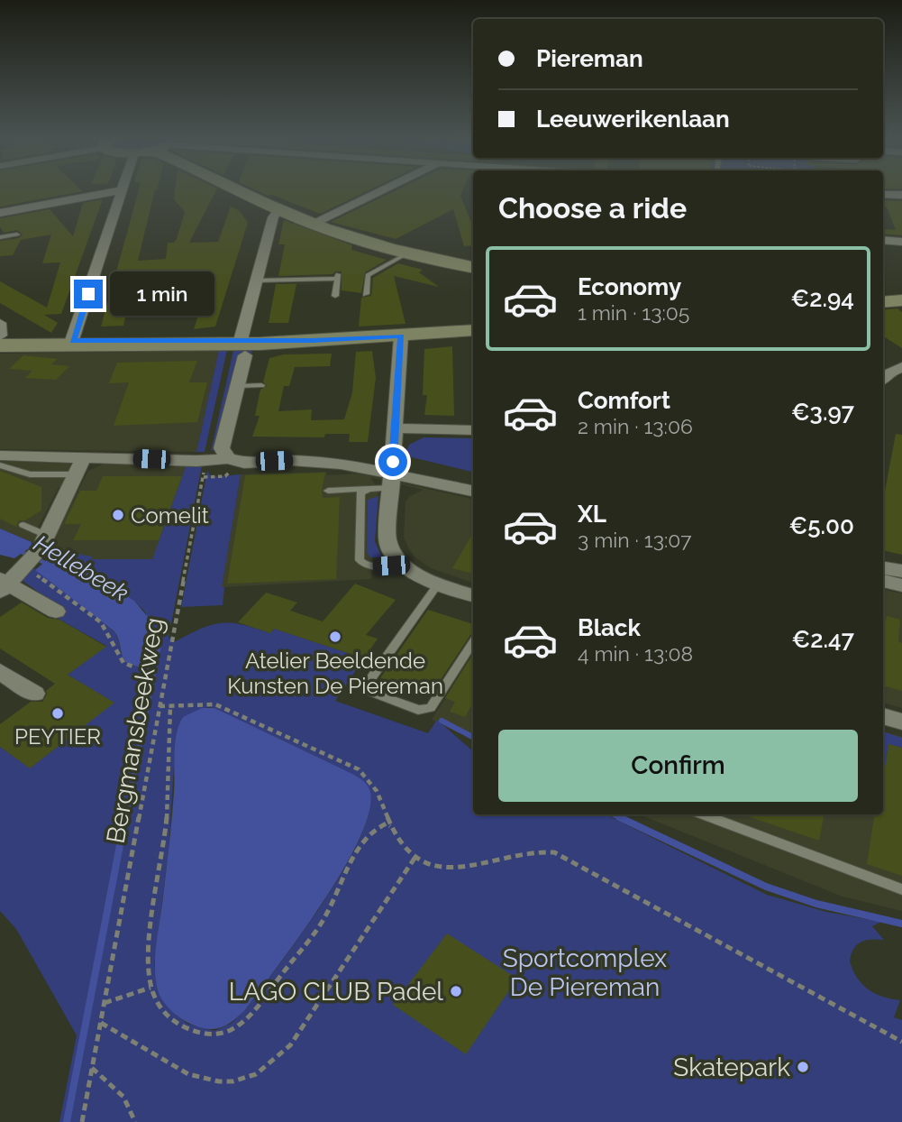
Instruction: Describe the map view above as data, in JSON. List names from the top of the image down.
{
  "streets": {
    "path": ["Bergmansbeekweg"]
  },
  "water": ["Hellebeek"],
  "parks": ["Sportcomplex De Piereman"],
  "places": [
    "Comelit",
    "Atelier Beeldende Kunsten De Piereman",
    "PEYTIER",
    "LAGO CLUB Padel",
    "Skatepark"
  ],
  "page": {
    "banner": ["Piereman", "Leeuwerikenlaan"],
    "heading": "Choose a ride",
    "list": [
      {
        "name": "Economy",
        "note": "1 min · 13:05",
        "value": "€2.94"
      },
      {
        "name": "Comfort",
        "note": "2 min · 13:06",
        "value": "€3.97"
      },
      {
        "name": "XL",
        "note": "3 min · 13:07",
        "value": "€5.00"
      },
      {
        "name": "Black",
        "note": "4 min · 13:08",
        "value": "€2.47"
      }
    ],
    "bubble": "1 min",
    "buttons": "Confirm"
  }
}
